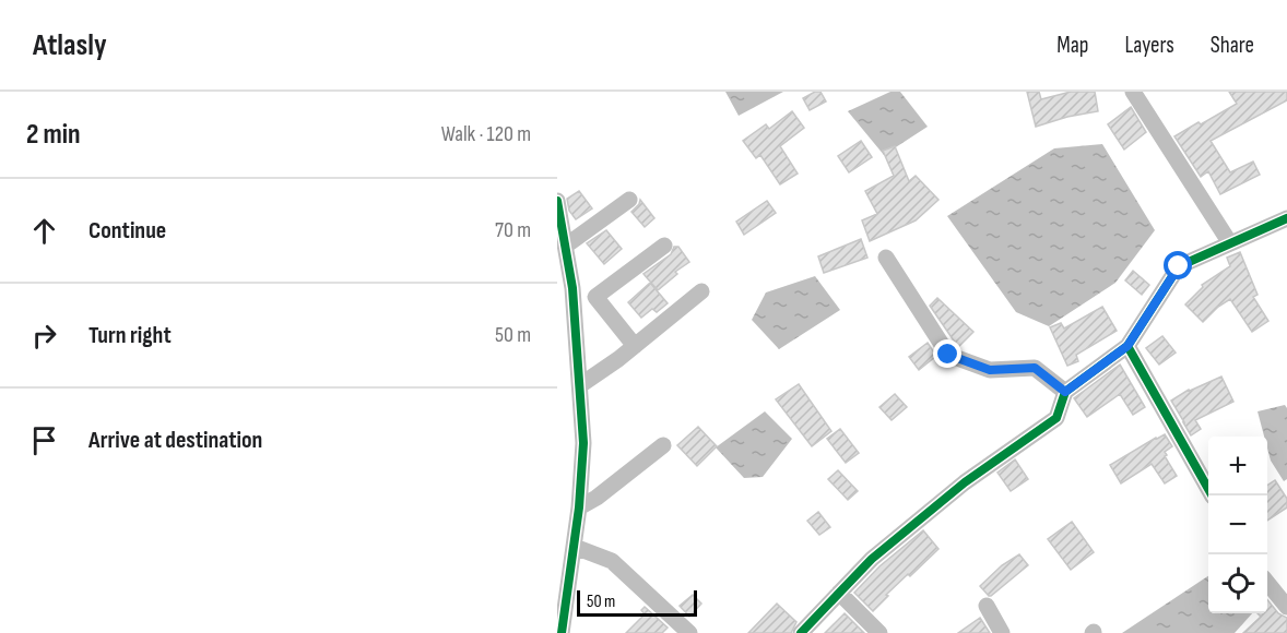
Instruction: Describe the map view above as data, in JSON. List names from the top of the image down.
{
  "scale_bar": "50 m",
  "page": {
    "header": "Atlasly",
    "nav": ["Map", "Layers", "Share"],
    "heading": ["2 min", "Walk · 120 m"],
    "list": [
      ["Continue", "70 m"],
      ["Turn right", "50 m"],
      "Arrive at destination"
    ],
    "map_buttons": ["+", "−"],
    "scale": "50 m"
  }
}
